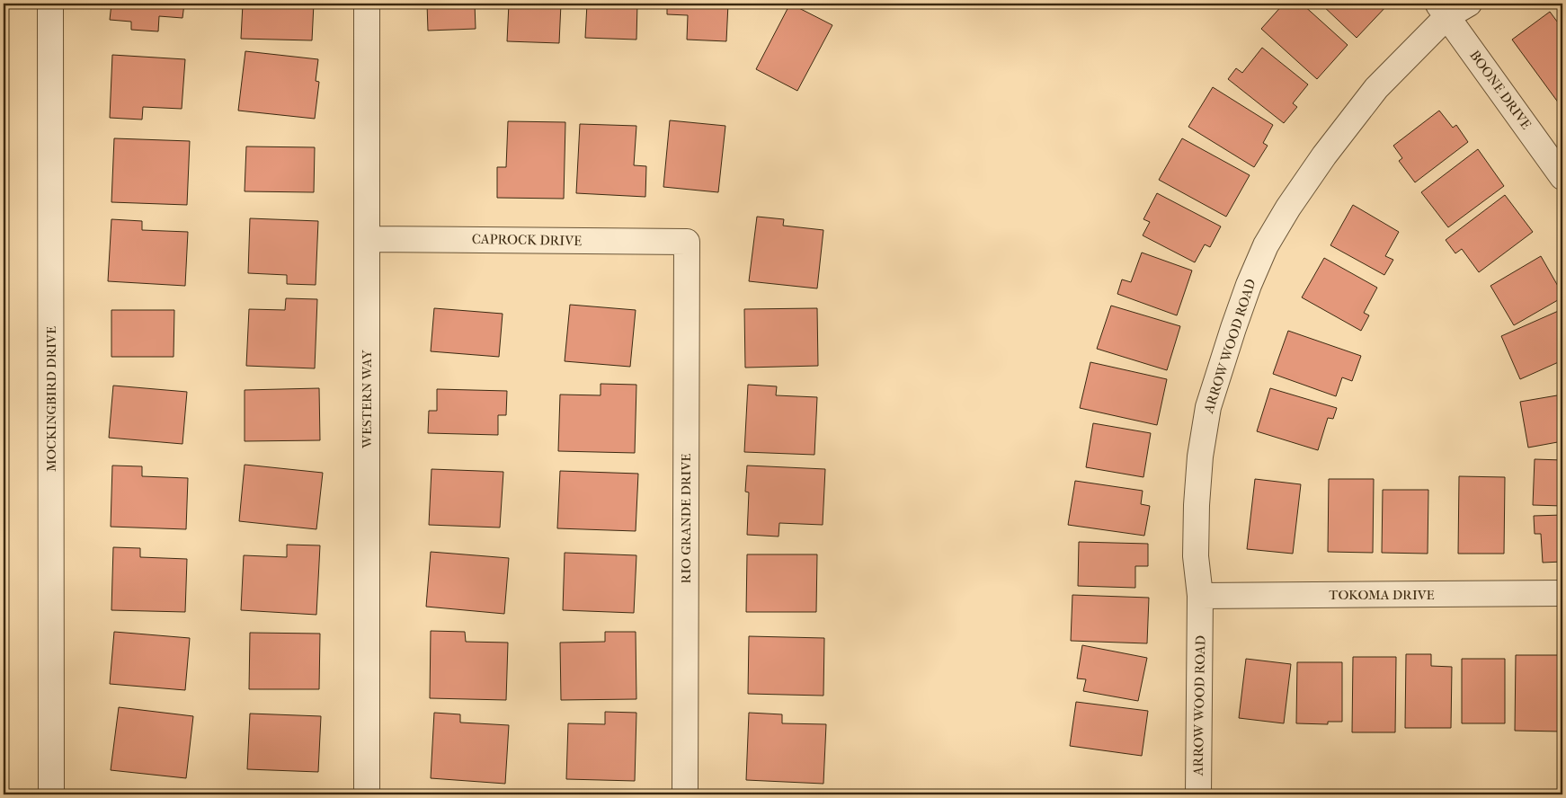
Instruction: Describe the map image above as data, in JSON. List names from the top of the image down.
{
  "streets": {
    "street": [
      "BOONE DRIVE",
      "CAPROCK DRIVE",
      "ARROW WOOD ROAD",
      "MOCKINGBIRD DRIVE",
      "WESTERN WAY",
      "RIO GRANDE DRIVE",
      "TOKOMA DRIVE"
    ]
  },
  "crossings": [
    ["BOONE DRIVE", "ARROW WOOD ROAD"],
    ["CAPROCK DRIVE", "WESTERN WAY"],
    ["CAPROCK DRIVE", "RIO GRANDE DRIVE"],
    ["ARROW WOOD ROAD", "TOKOMA DRIVE"]
  ]
}
